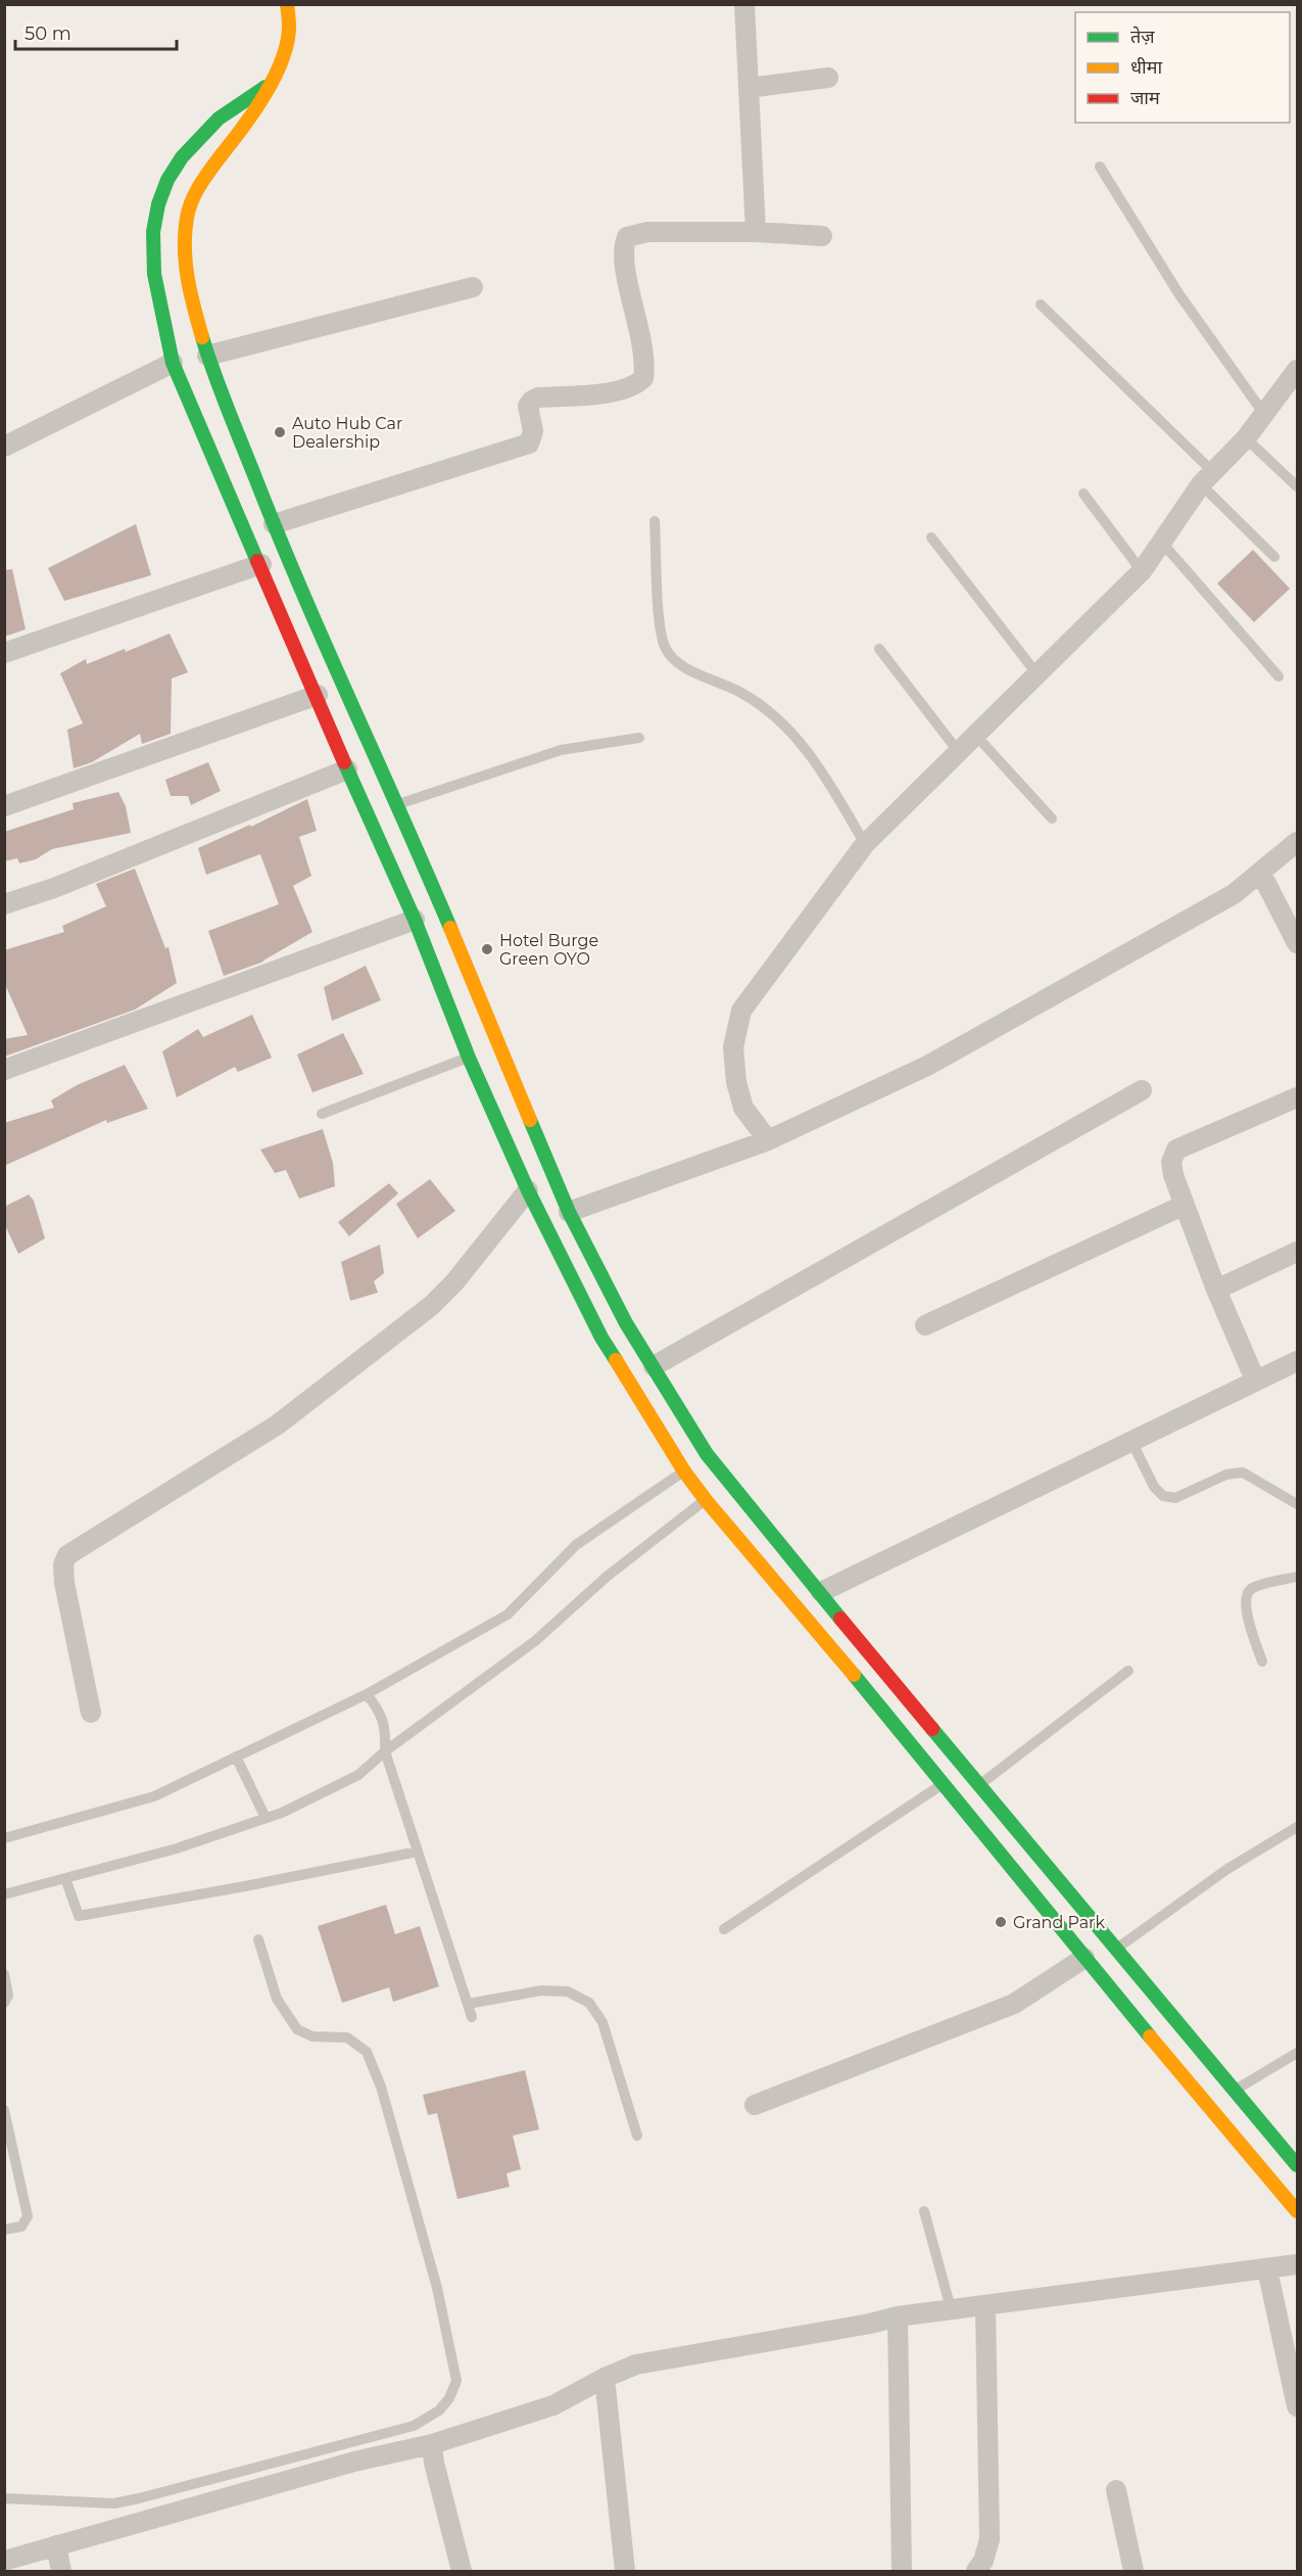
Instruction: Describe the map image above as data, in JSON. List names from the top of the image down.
{
  "places": ["Auto Hub Car Dealership", "Hotel Burge Green OYO", "Grand Park"],
  "legend": ["तेज़", "धीमा", "जाम"],
  "scale_bar": "50 m"
}
